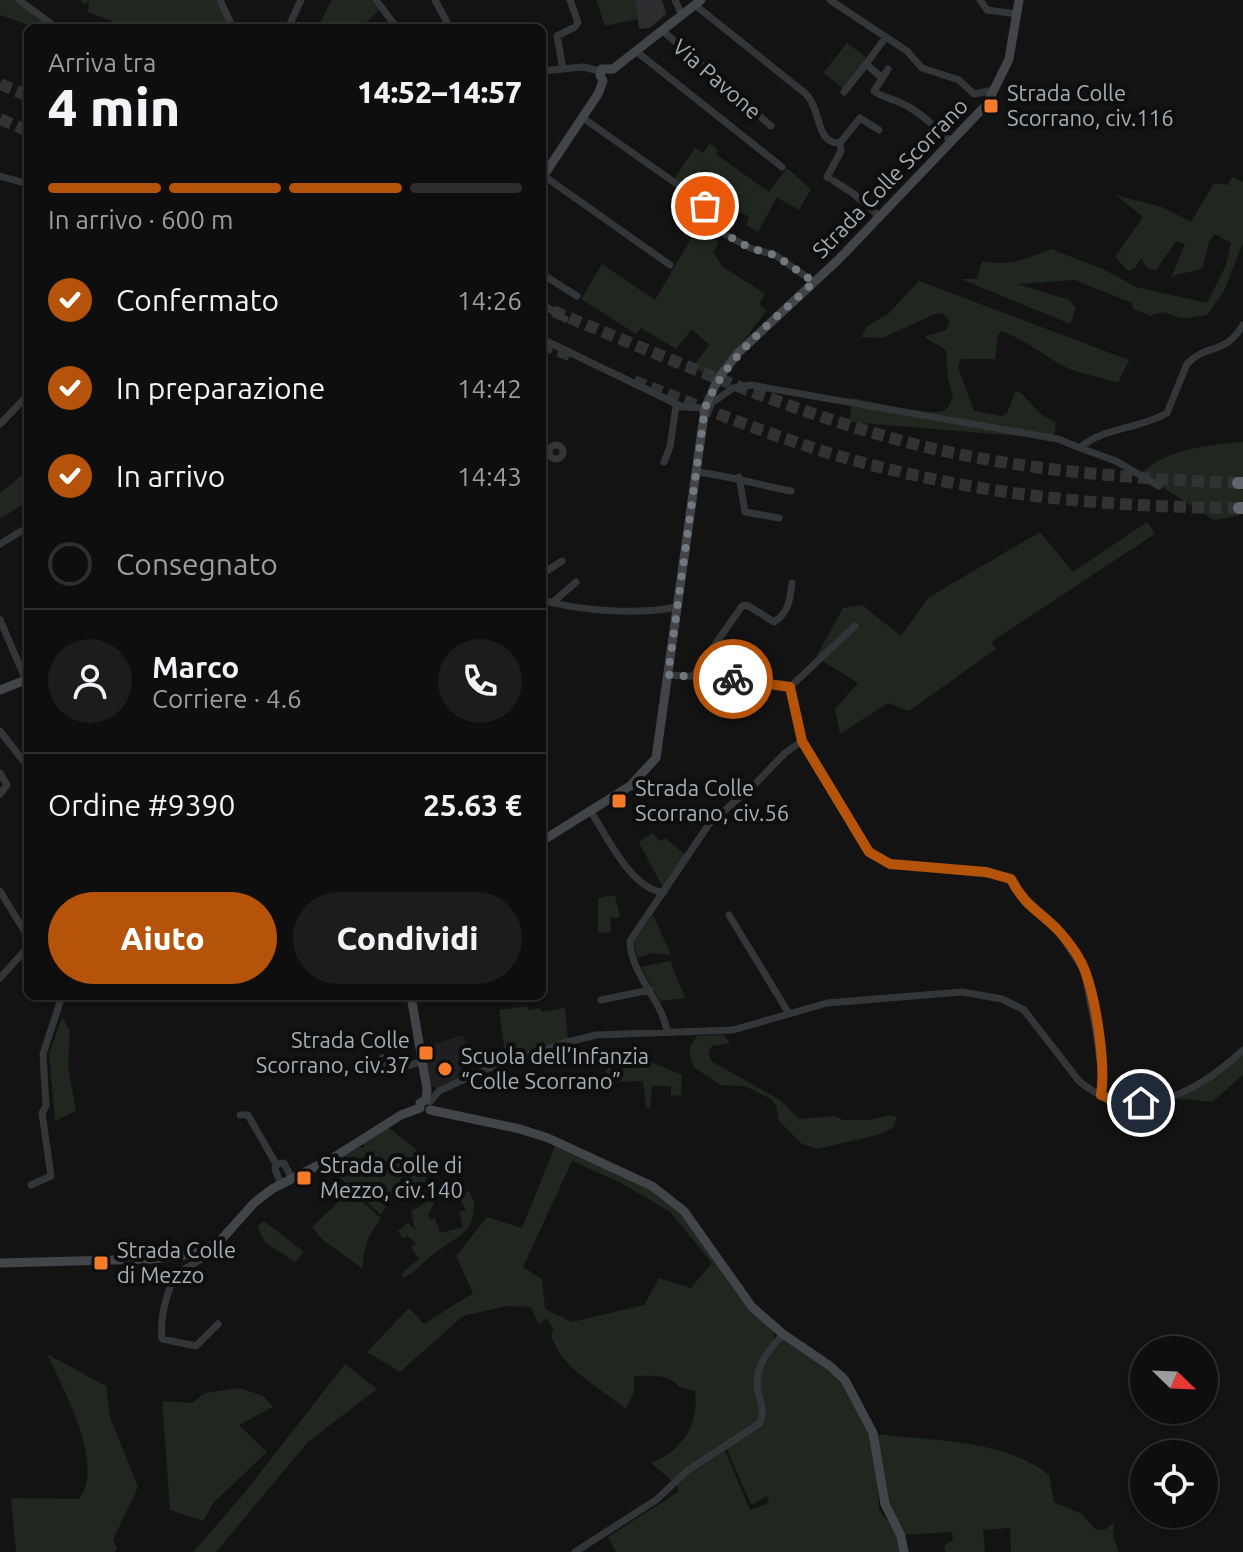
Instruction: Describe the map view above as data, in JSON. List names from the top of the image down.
{
  "streets": {
    "street": ["Via Pavone", "Strada Colle Scorrano"]
  },
  "places": {
    "transit": [
      "Strada Colle Scorrano, civ.116",
      "Strada Colle Scorrano, civ.56",
      "Strada Colle Scorrano, civ.37",
      "Strada Colle di Mezzo, civ.140",
      "Strada Colle di Mezzo"
    ],
    "other": ["Scuola dell’Infanzia “Colle Scorrano”"]
  },
  "north": "bottom right",
  "page": {
    "heading": ["4 min", "Arriva tra", "14:52–14:57"],
    "panel": [
      "Marco",
      "Corriere · 4.6",
      "Ordine #9390",
      "25.63 €"
    ],
    "bar": "In arrivo · 600 m",
    "list": [
      ["Confermato", "14:26"],
      ["In preparazione", "14:42"],
      ["In arrivo", "14:43"],
      "Consegnato"
    ],
    "buttons": ["Aiuto", "Condividi"]
  }
}
